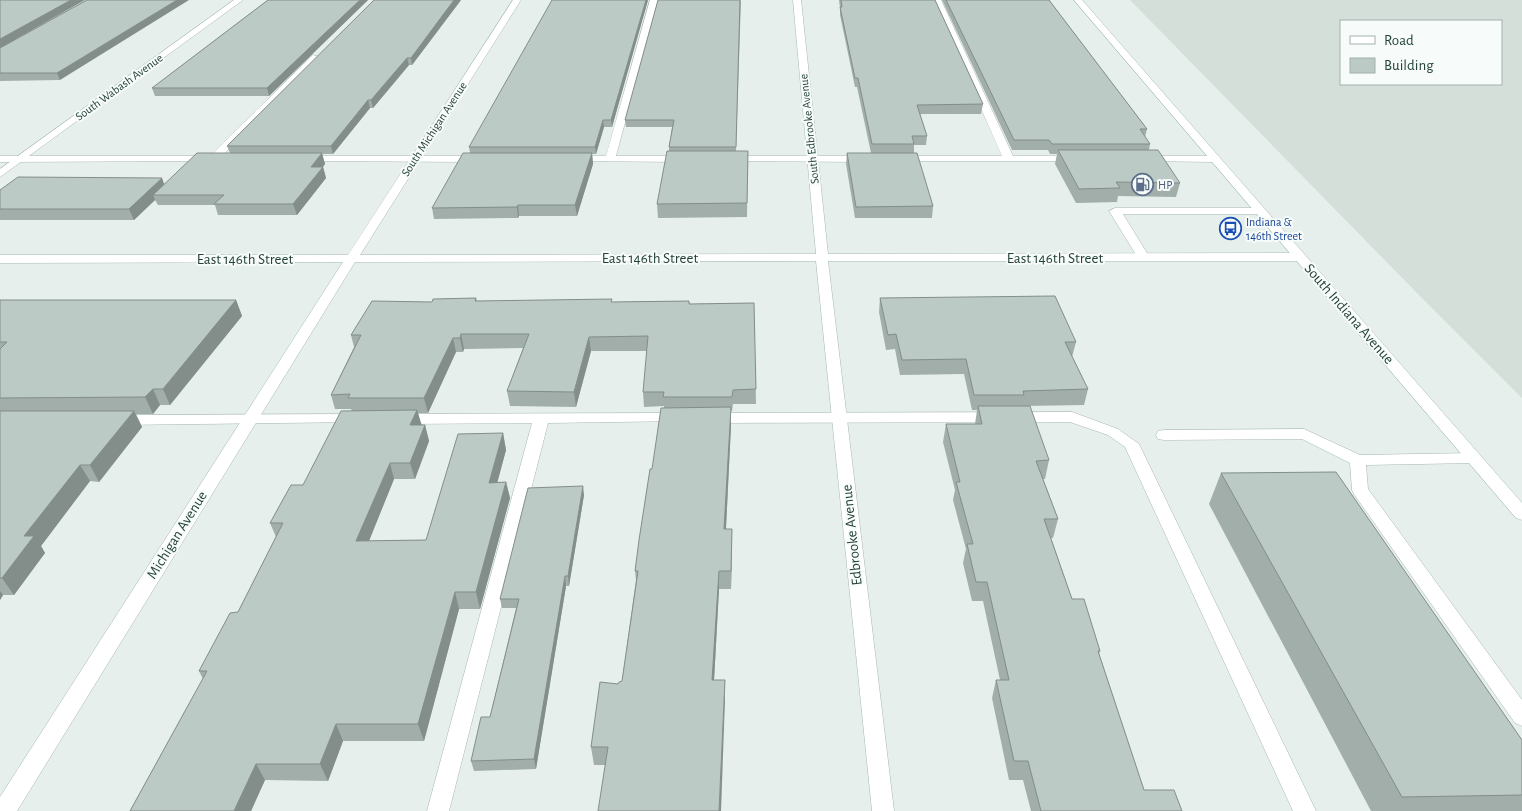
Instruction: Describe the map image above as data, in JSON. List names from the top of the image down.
{
  "streets": {
    "street": [
      "South Wabash Avenue",
      "South Michigan Avenue",
      "South Edbrooke Avenue",
      "East 146th Street",
      "South Indiana Avenue",
      "Michigan Avenue",
      "Edbrooke Avenue"
    ]
  },
  "crossings": [
    ["South Michigan Avenue", "East 146th Street"],
    ["South Michigan Avenue", "Michigan Avenue"],
    ["South Edbrooke Avenue", "East 146th Street"],
    ["South Edbrooke Avenue", "Edbrooke Avenue"],
    ["East 146th Street", "South Indiana Avenue"],
    ["East 146th Street", "Michigan Avenue"],
    ["East 146th Street", "Edbrooke Avenue"]
  ],
  "places": {
    "fuel station": ["HP"],
    "bus stop": ["Indiana & 146th Street"]
  },
  "legend": ["Road", "Building"]
}
